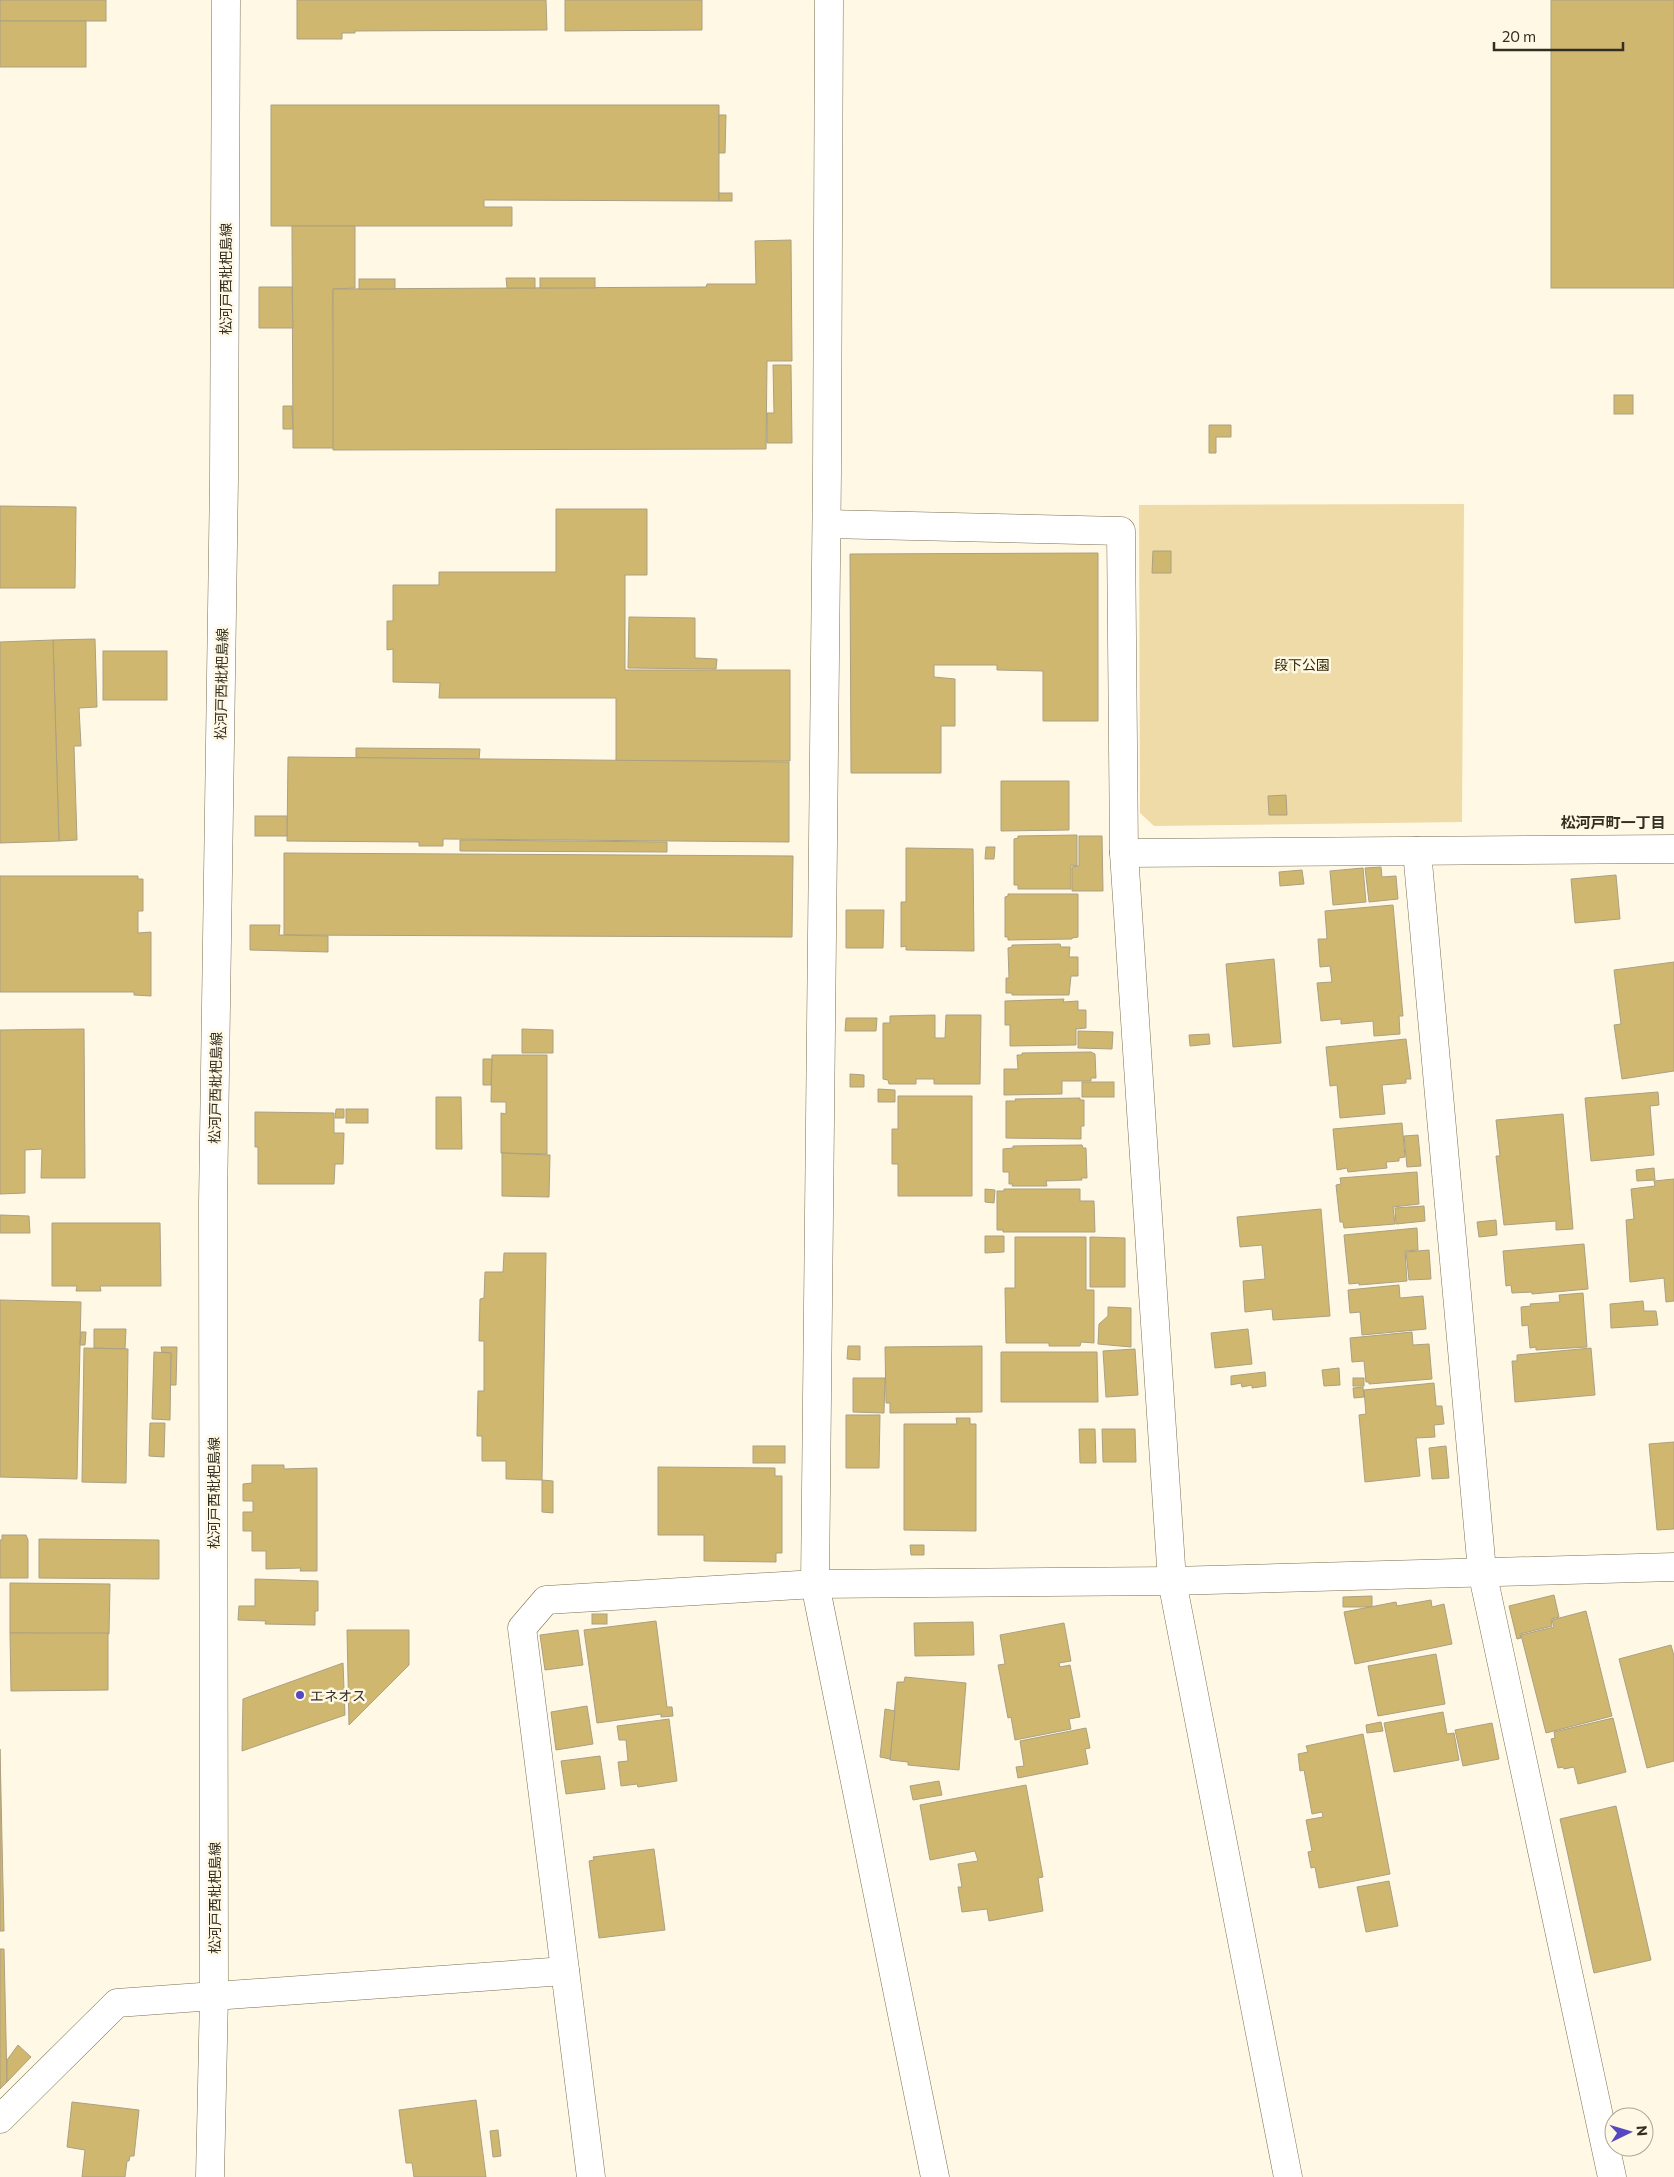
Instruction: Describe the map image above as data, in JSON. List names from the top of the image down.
{
  "streets": {
    "street": ["松河戸西枇杷島線"]
  },
  "districts": ["松河戸町一丁目"],
  "parks": ["段下公園"],
  "places": ["エネオス"],
  "scale_bar": "20 m",
  "north": "right"
}
